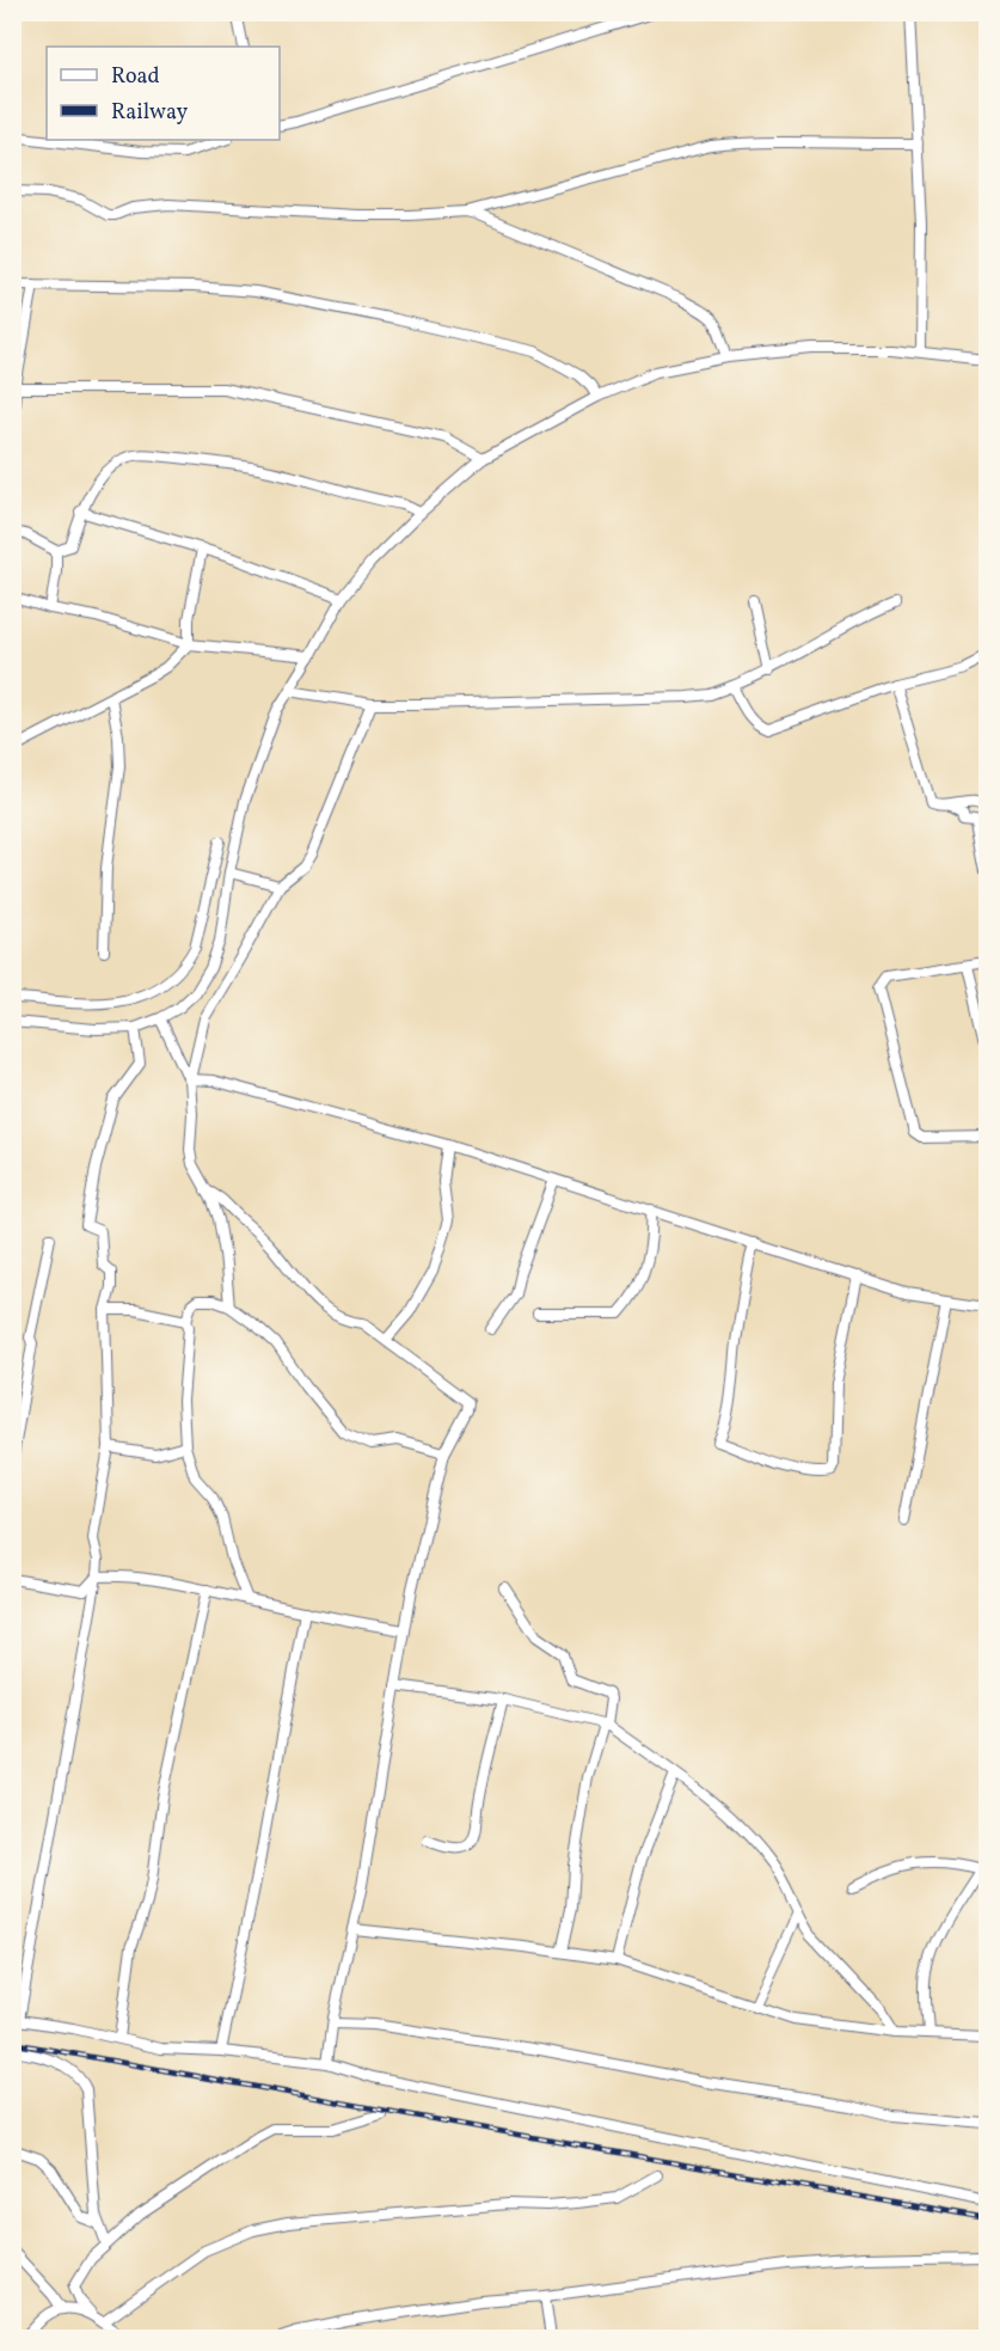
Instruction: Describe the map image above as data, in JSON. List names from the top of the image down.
{
  "legend": ["Road", "Railway"]
}
